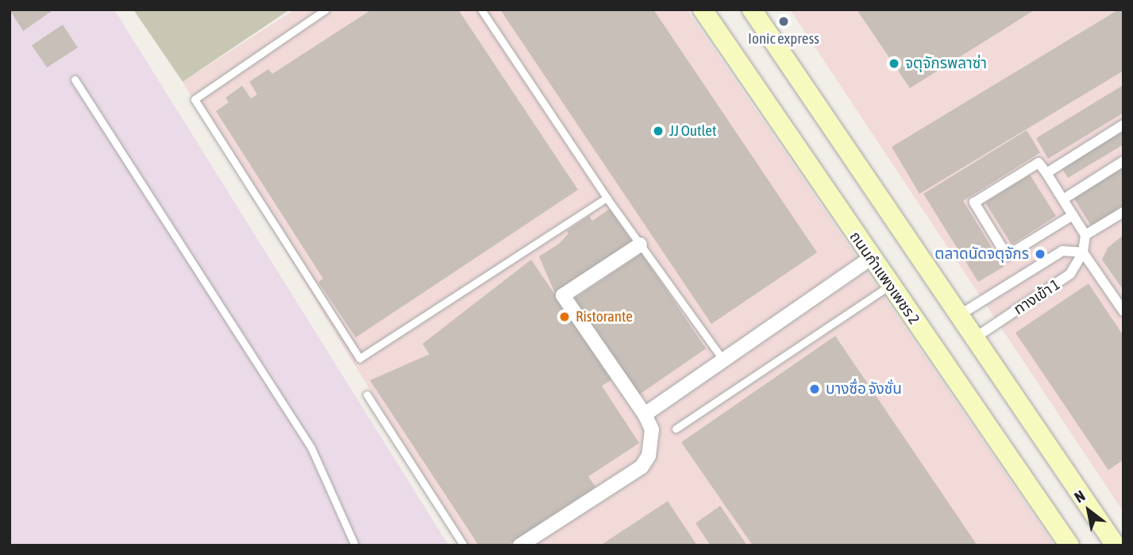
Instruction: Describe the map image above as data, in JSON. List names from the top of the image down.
{
  "streets": {
    "main road": ["ถนนกำแพงเพชร 2"],
    "street": ["ทางเข้า 1"]
  },
  "places": [
    "Ionic express",
    "จตุจักรพลาซ่า",
    "JJ Outlet",
    "ตลาดนัดจตุจักร",
    "Ristorante",
    "บางซื่อ จังชั่น"
  ],
  "north": "top left"
}
